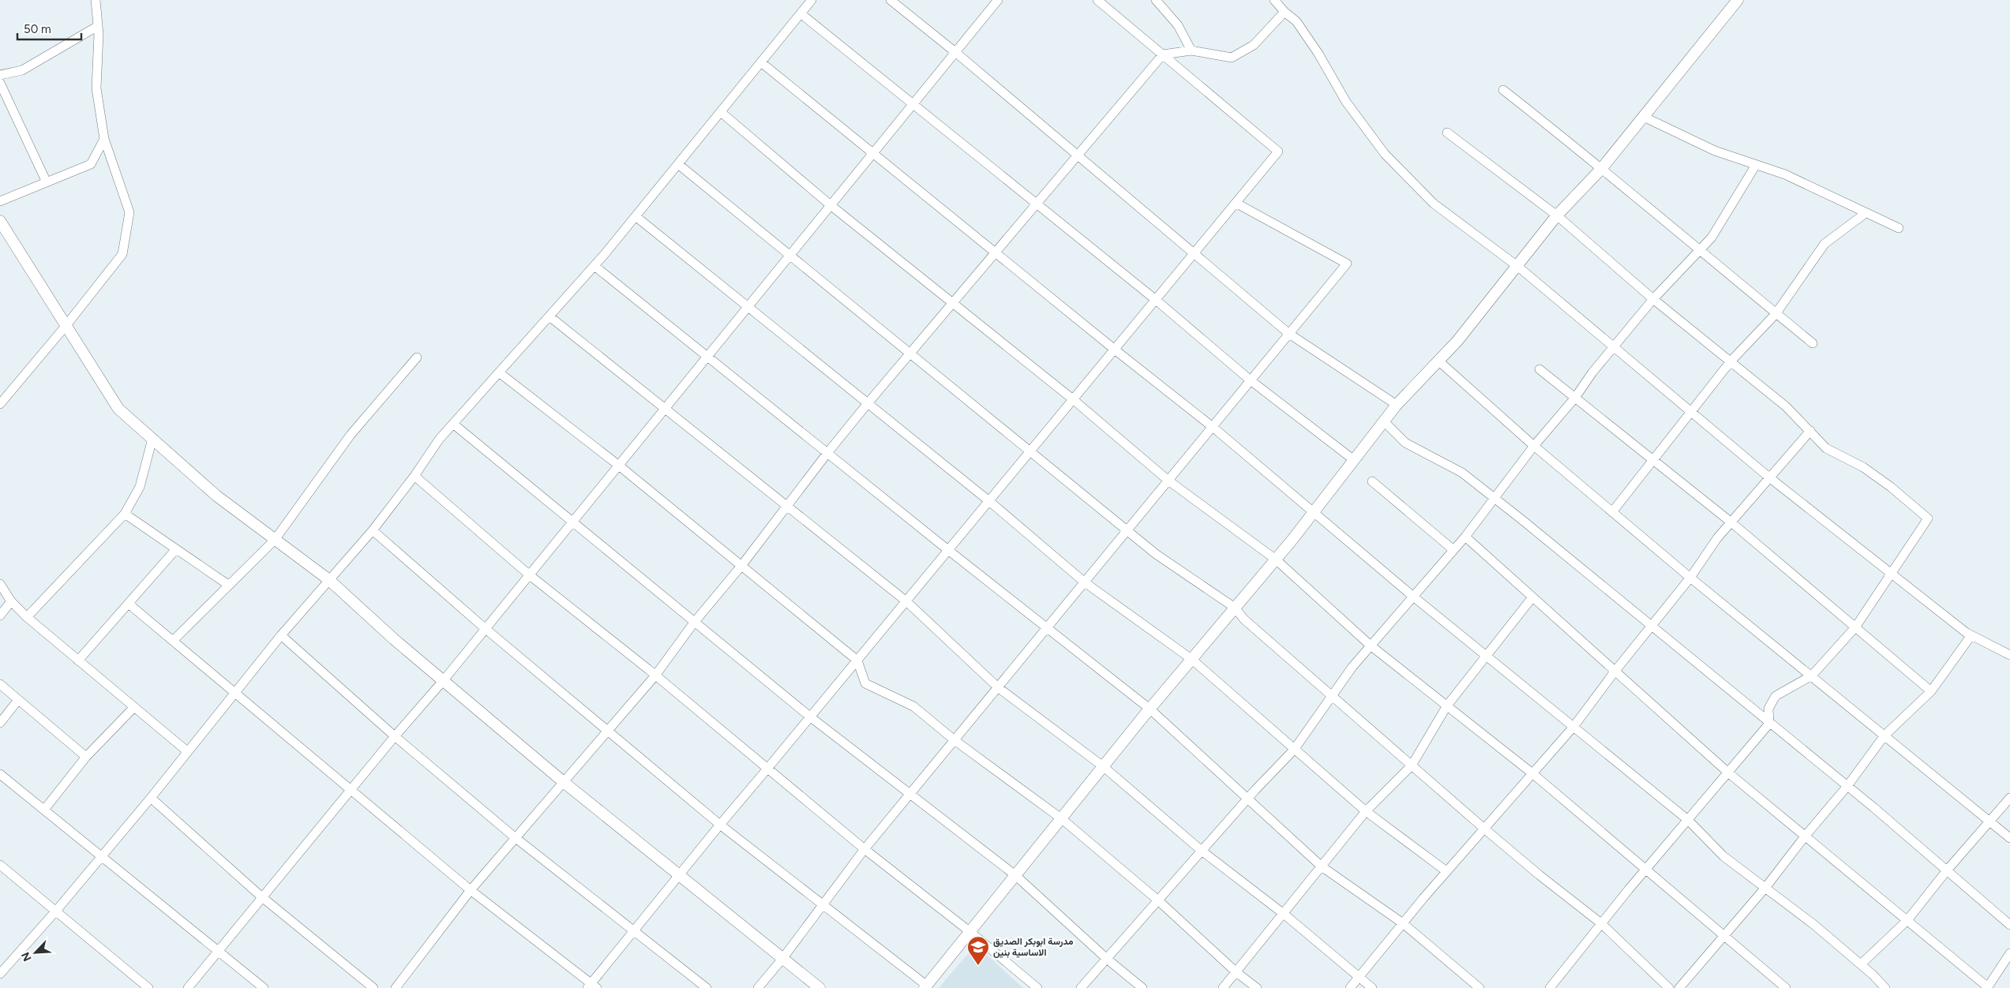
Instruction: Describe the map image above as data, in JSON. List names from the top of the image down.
{
  "places": {
    "school or university": ["مدرسة ابوبكر الصديق الاساسية بنين"]
  },
  "scale_bar": "50 m",
  "north": "bottom left"
}
